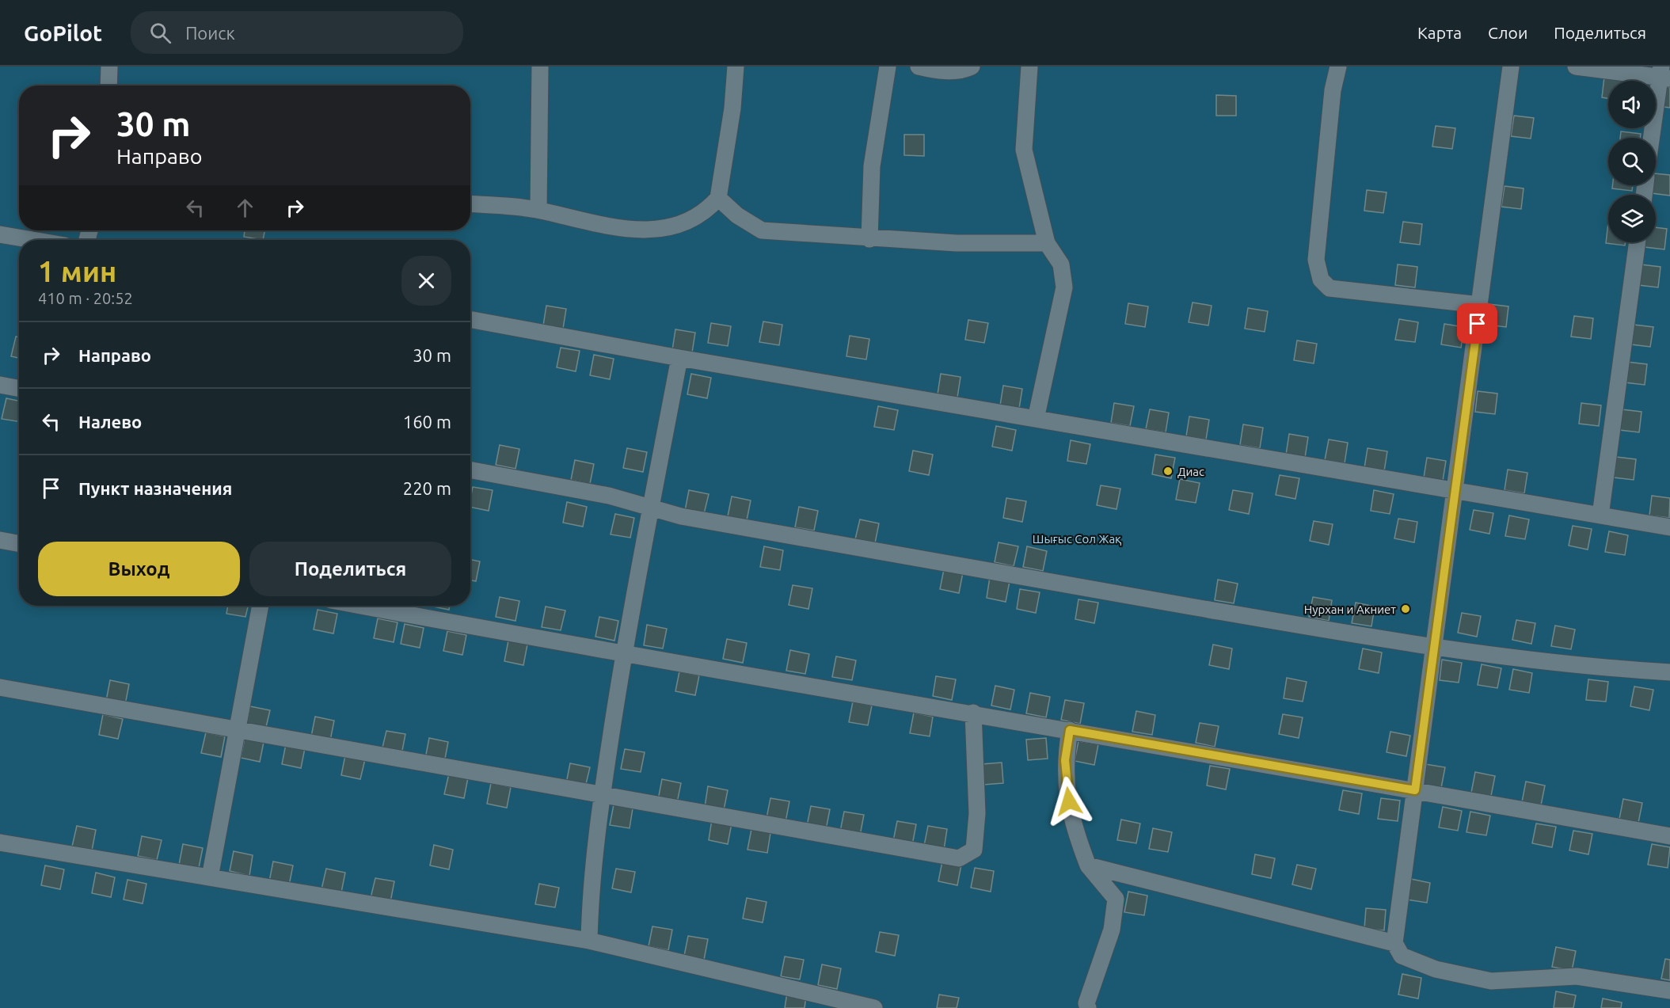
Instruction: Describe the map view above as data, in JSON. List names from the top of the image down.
{
  "parks": ["Шығыс Сол Жақ"],
  "places": ["Диас", "Нурхан и Акниет"],
  "page": {
    "header": "GoPilot",
    "search": "Поиск",
    "nav": ["Карта", "Слои", "Поделиться"],
    "turn": ["30 m", "Направо"],
    "heading": ["1 мин", "410 m · 20:52"],
    "list": [
      {
        "name": "Направо",
        "value": "30 m"
      },
      {
        "name": "Налево",
        "value": "160 m"
      },
      {
        "name": "Пункт назначения",
        "value": "220 m"
      }
    ],
    "buttons": ["Выход", "Поделиться"]
  }
}
